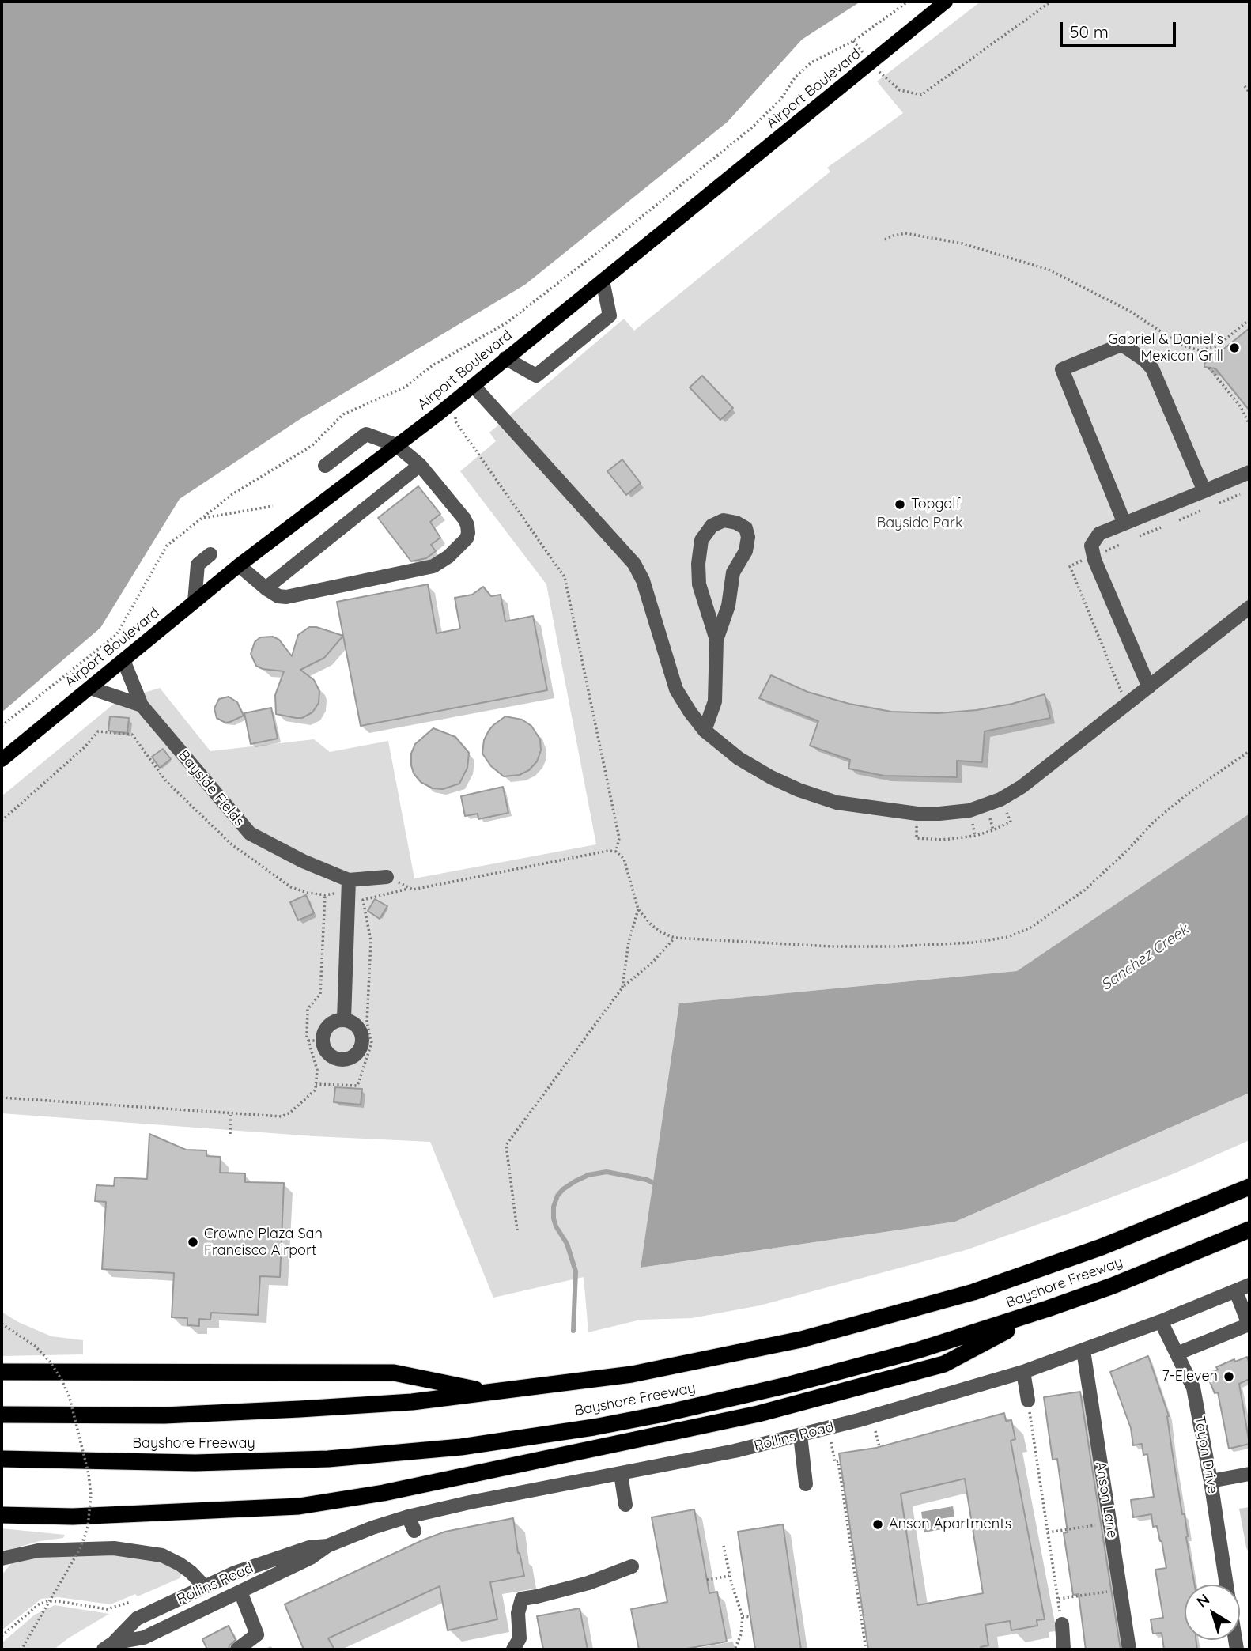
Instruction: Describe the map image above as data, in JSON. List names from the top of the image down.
{
  "streets": {
    "highway": ["Bayshore Freeway"],
    "main road": ["Airport Boulevard"],
    "street": [
      "Bayside Fields",
      "Rollins Road",
      "Toyon Drive",
      "Anson Lane"
    ]
  },
  "crossings": [
    ["Airport Boulevard", "Bayside Fields"],
    ["Rollins Road", "Toyon Drive"],
    ["Rollins Road", "Anson Lane"]
  ],
  "water": ["Sanchez Creek"],
  "parks": ["Bayside Park"],
  "places": [
    "Gabriel & Daniel's Mexican Grill",
    "Topgolf",
    "Crowne Plaza San Francisco Airport",
    "7-Eleven",
    "Anson Apartments"
  ],
  "scale_bar": "50 m",
  "north": "top left"
}
